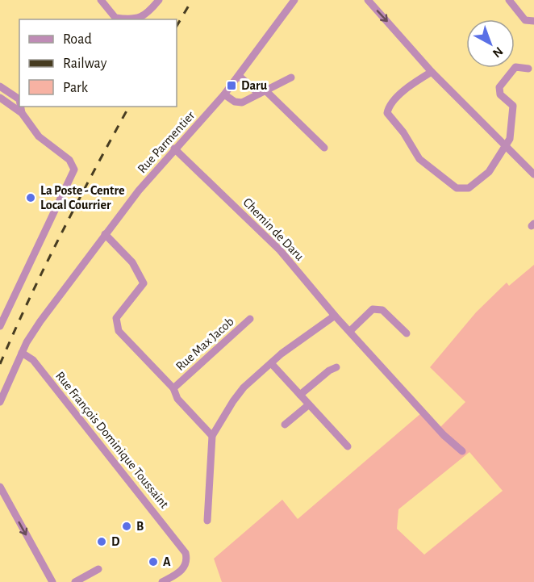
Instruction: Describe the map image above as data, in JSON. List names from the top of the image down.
{
  "streets": {
    "street": [
      "Rue Parmentier",
      "Chemin de Daru",
      "Rue Max Jacob",
      "Rue François Dominique Toussaint"
    ]
  },
  "crossings": [
    ["Rue Parmentier", "Chemin de Daru"],
    ["Rue Parmentier", "Rue Max Jacob"],
    ["Rue Parmentier", "Rue François Dominique Toussaint"]
  ],
  "places": {
    "transit": ["Daru"],
    "other": [
      "La Poste - Centre Local Courrier",
      "B",
      "D",
      "A"
    ]
  },
  "legend": ["Road", "Railway", "Park"],
  "north": "bottom right"
}
